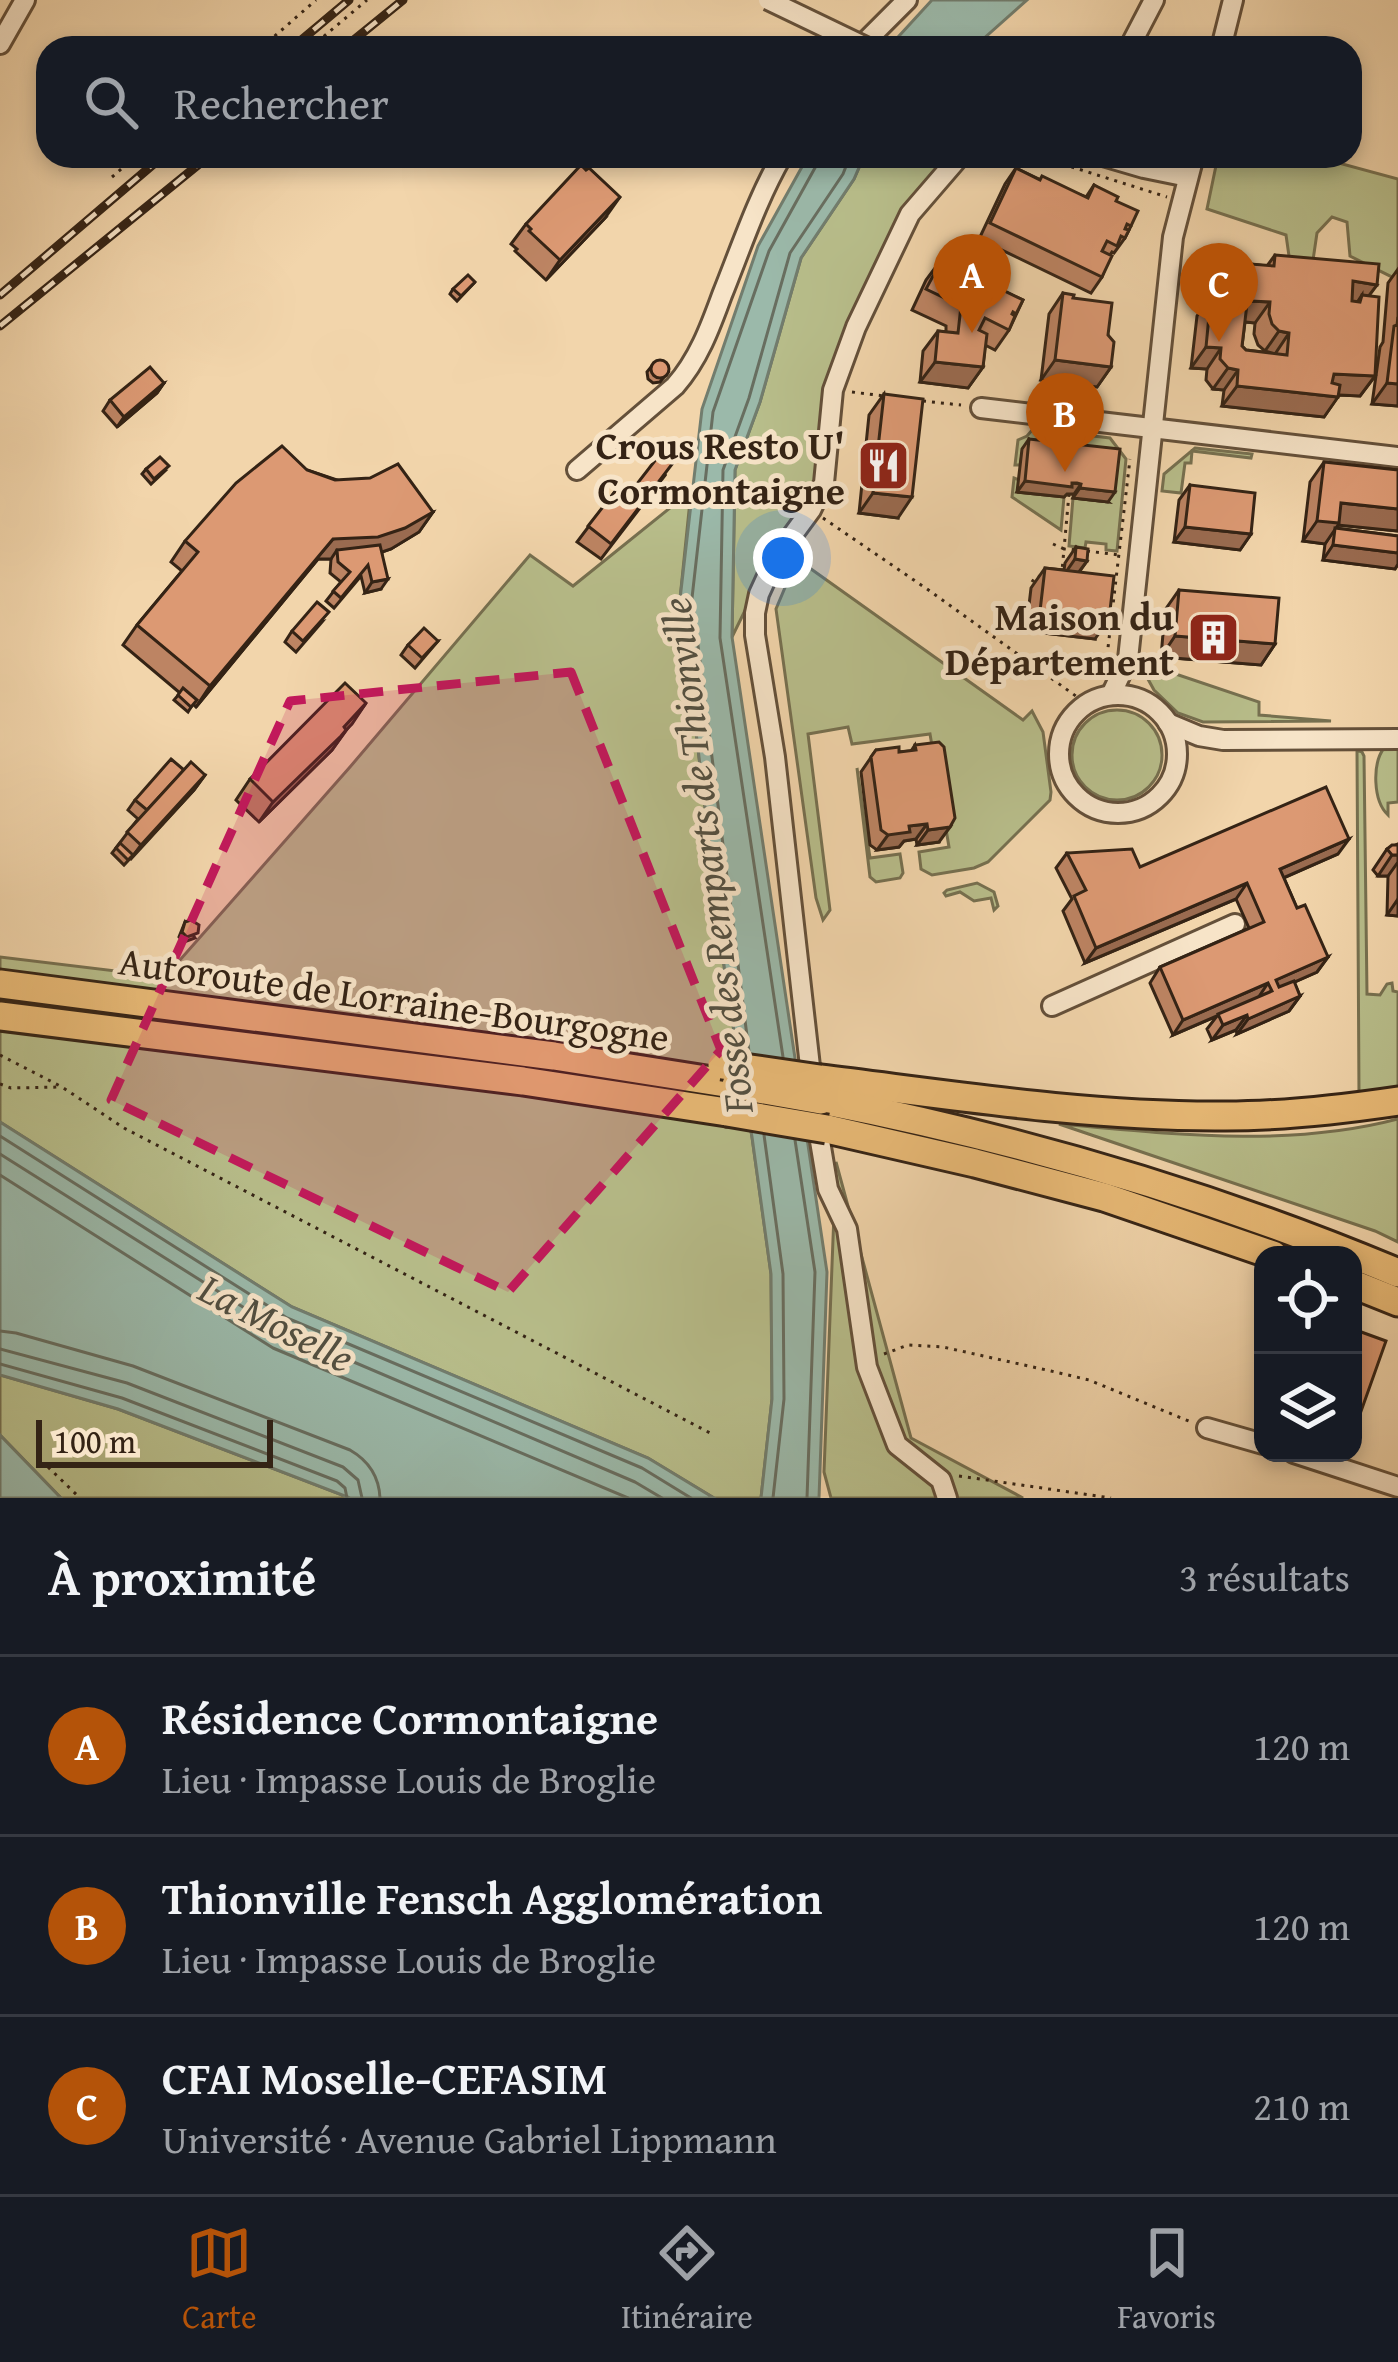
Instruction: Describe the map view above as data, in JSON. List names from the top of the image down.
{
  "streets": {
    "highway": ["Autoroute de Lorraine-Bourgogne"]
  },
  "water": ["Fosse des Remparts de Thionville", "La Moselle"],
  "places": {
    "restaurant": ["Crous Resto U' Cormontaigne"],
    "building": ["Maison du Département"]
  },
  "scale_bar": "100 m",
  "page": {
    "search": "Rechercher",
    "pins": ["A", "C", "B"],
    "scale": "100 m",
    "heading": ["À proximité", "3 résultats"],
    "list": [
      {
        "mark": "A",
        "name": "Résidence Cormontaigne",
        "note": "Lieu · Impasse Louis de Broglie",
        "value": "120 m"
      },
      {
        "mark": "B",
        "name": "Thionville Fensch Agglomération",
        "note": "Lieu · Impasse Louis de Broglie",
        "value": "120 m"
      },
      {
        "mark": "C",
        "name": "CFAI Moselle-CEFASIM",
        "note": "Université · Avenue Gabriel Lippmann",
        "value": "210 m"
      }
    ],
    "nav": ["Carte", "Itinéraire", "Favoris"]
  }
}
